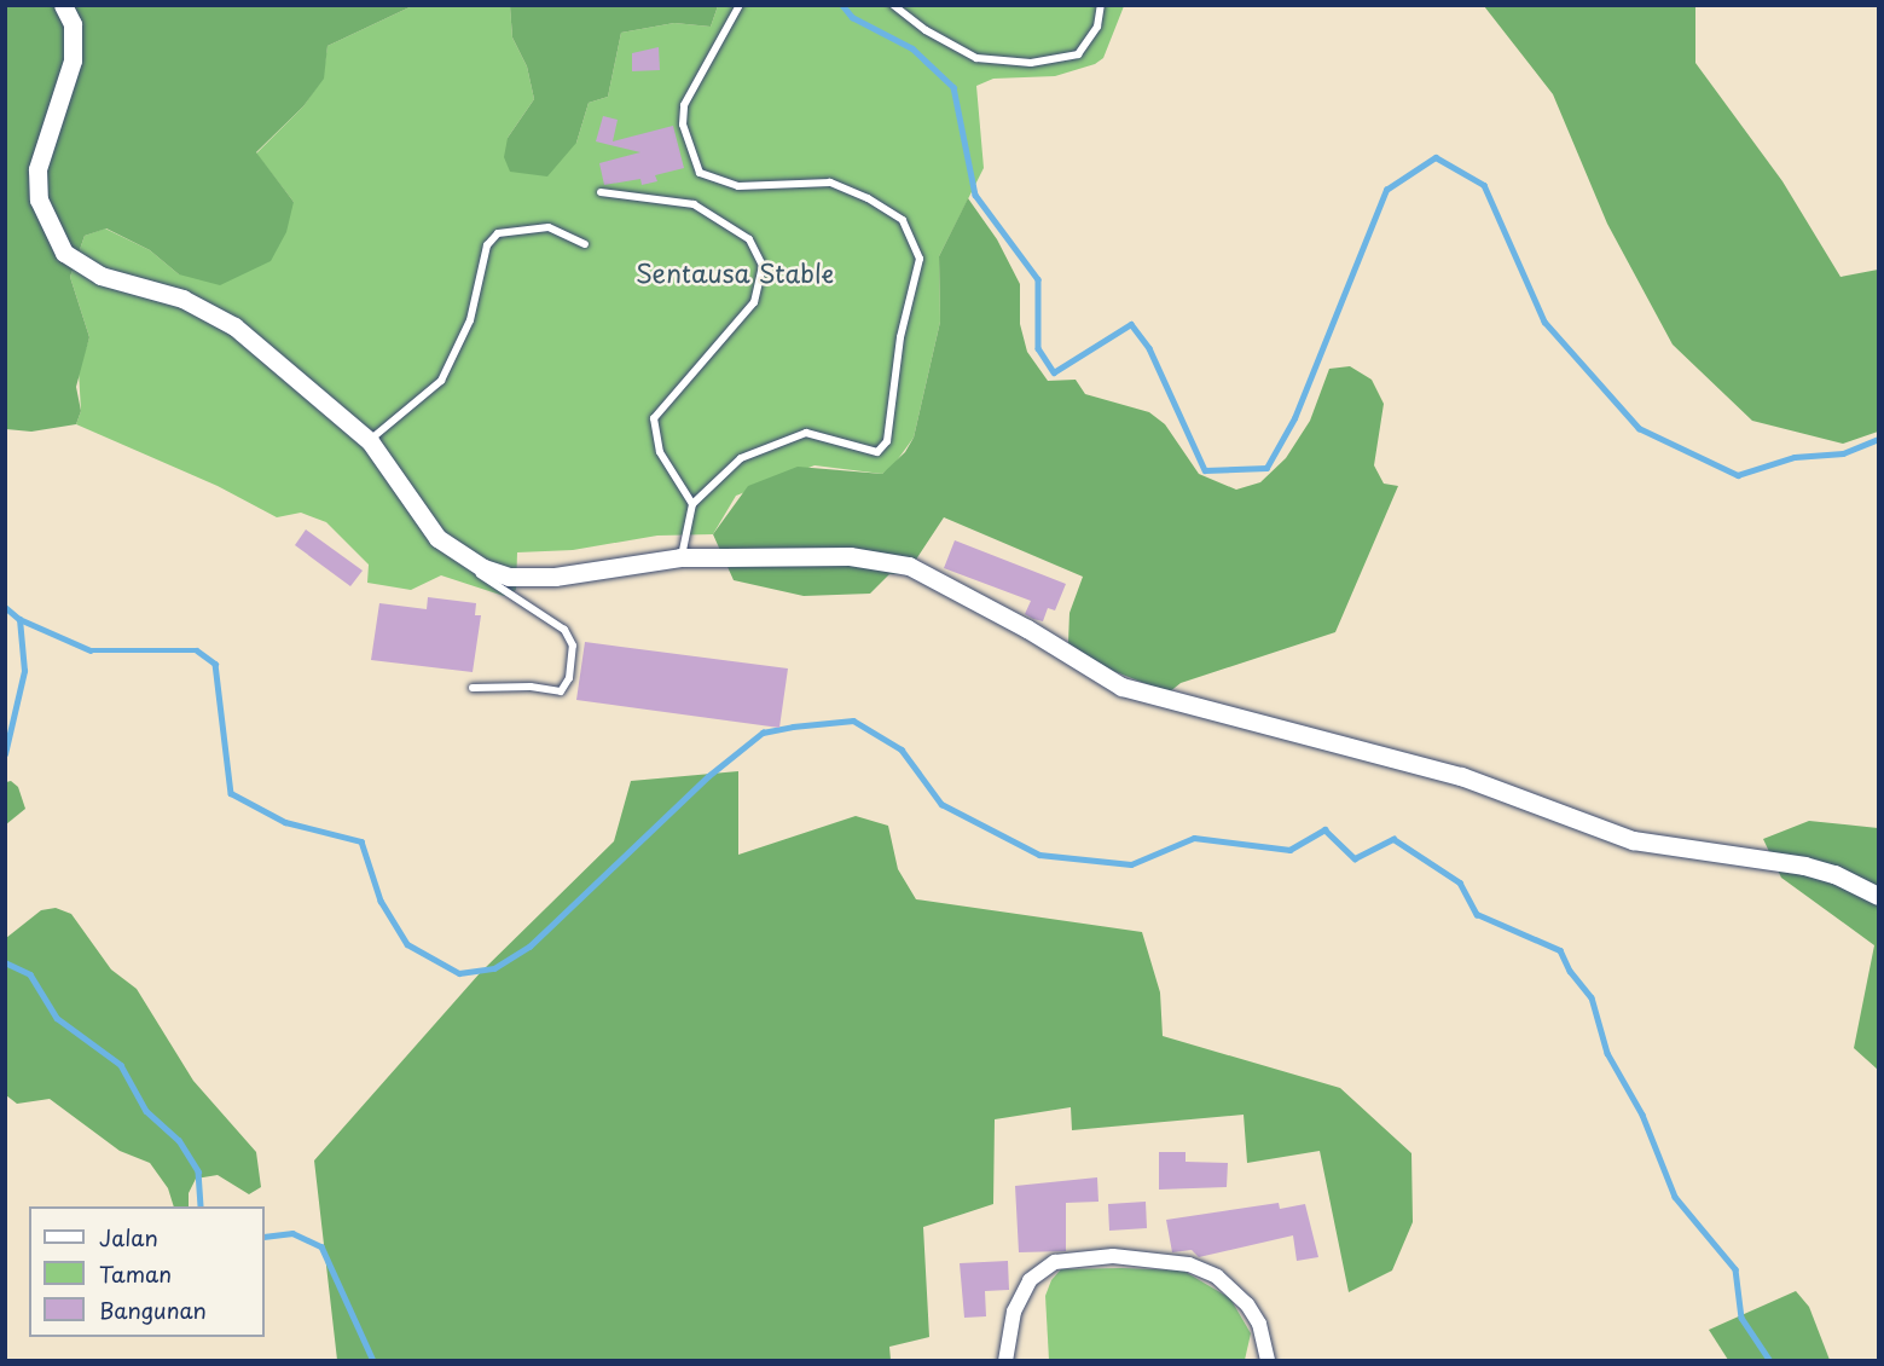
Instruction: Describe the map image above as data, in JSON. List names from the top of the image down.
{
  "parks": ["Sentausa Stable"],
  "legend": ["Jalan", "Taman", "Bangunan"]
}
